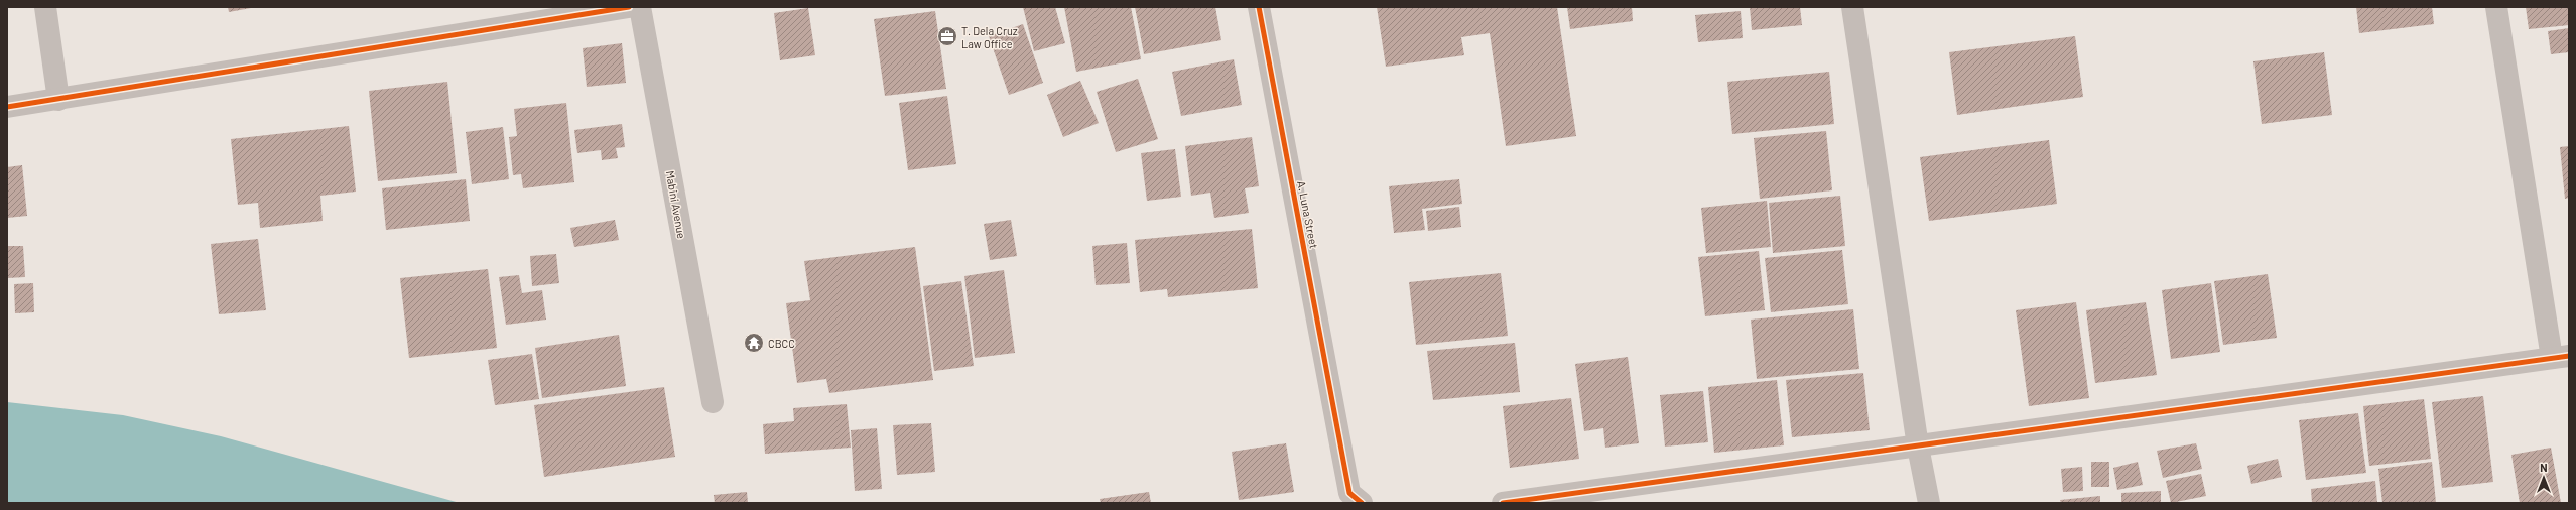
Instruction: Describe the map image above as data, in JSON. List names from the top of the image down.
{
  "streets": {
    "street": ["Mabini Avenue", "A. Luna Street"]
  },
  "places": {
    "office": ["T. Dela Cruz Law Office"],
    "temple": ["CBCC"]
  },
  "north": "top"
}
